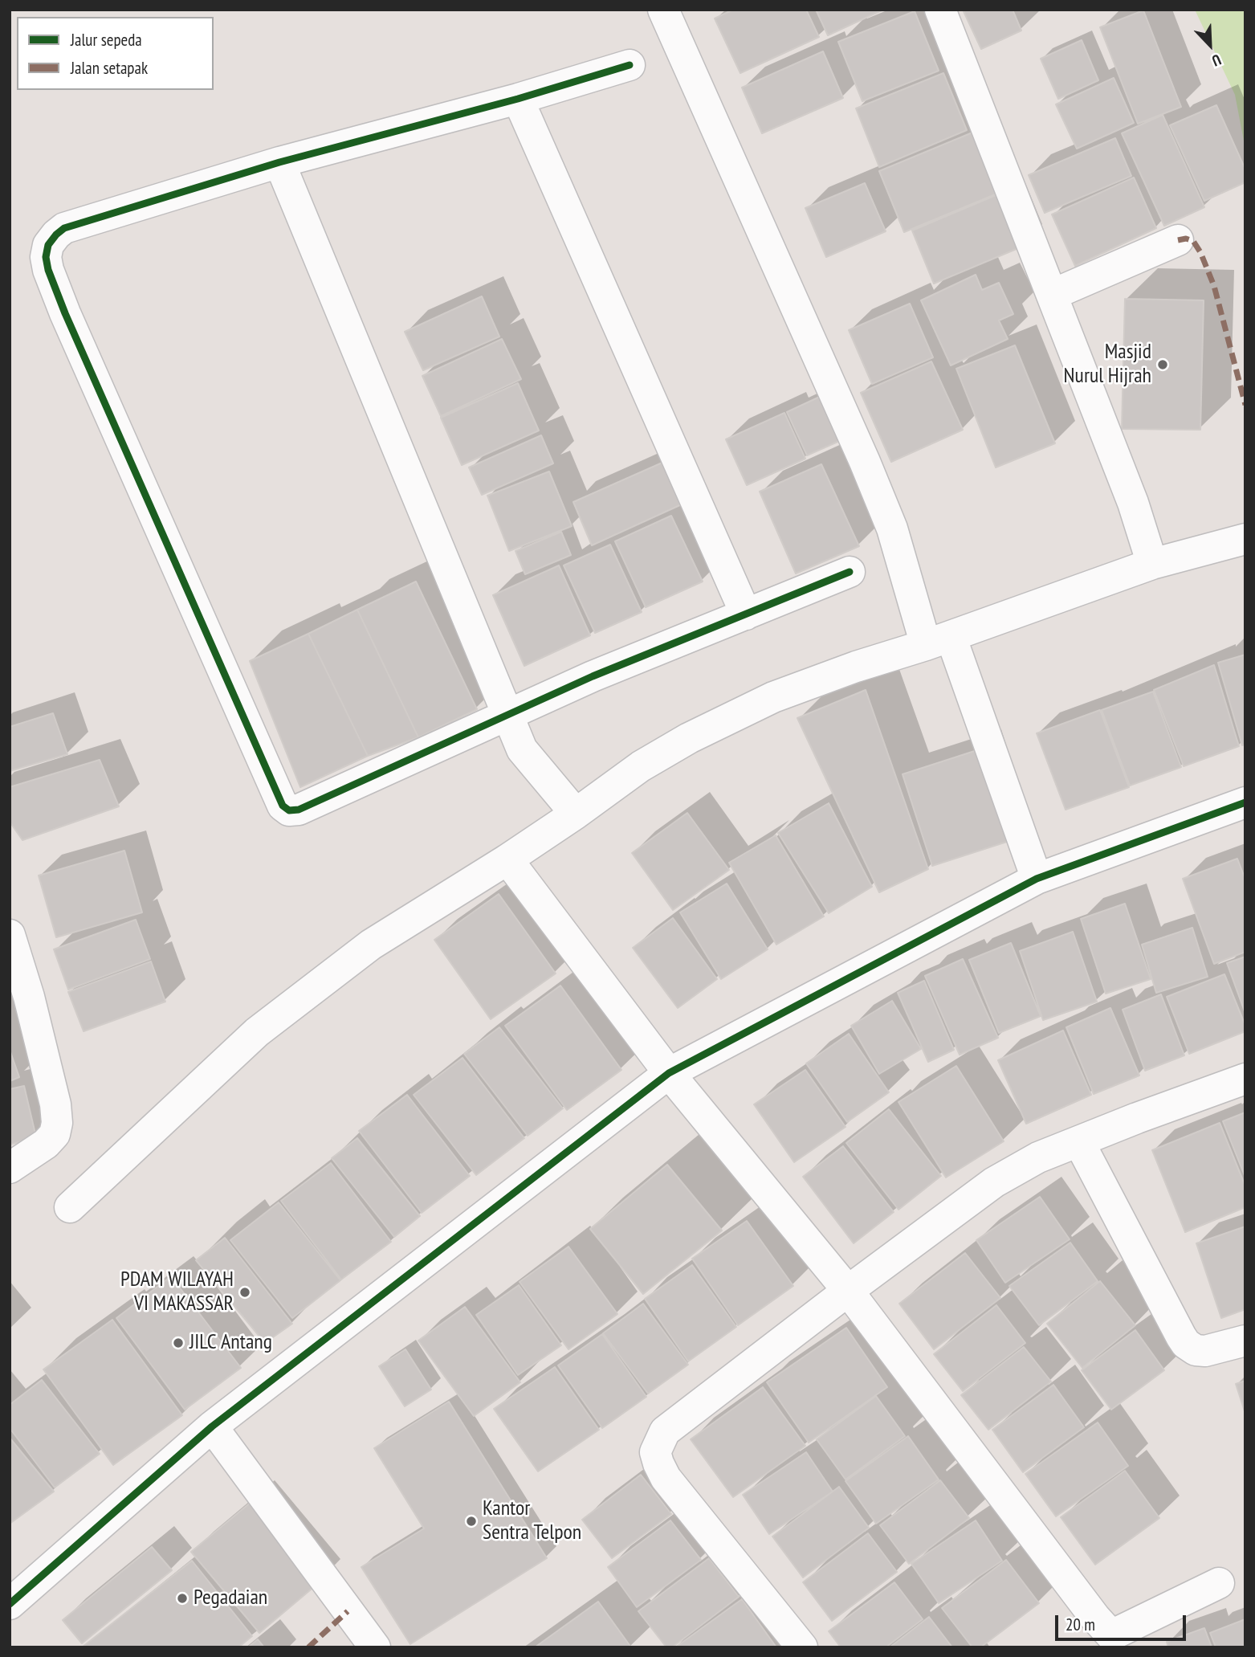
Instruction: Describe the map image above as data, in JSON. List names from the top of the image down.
{
  "places": [
    "Masjid Nurul Hijrah",
    "PDAM WILAYAH VI MAKASSAR",
    "JILC Antang",
    "Kantor Sentra Telpon",
    "Pegadaian"
  ],
  "legend": ["Jalur sepeda", "Jalan setapak"],
  "scale_bar": "20 m",
  "north": "bottom right"
}
